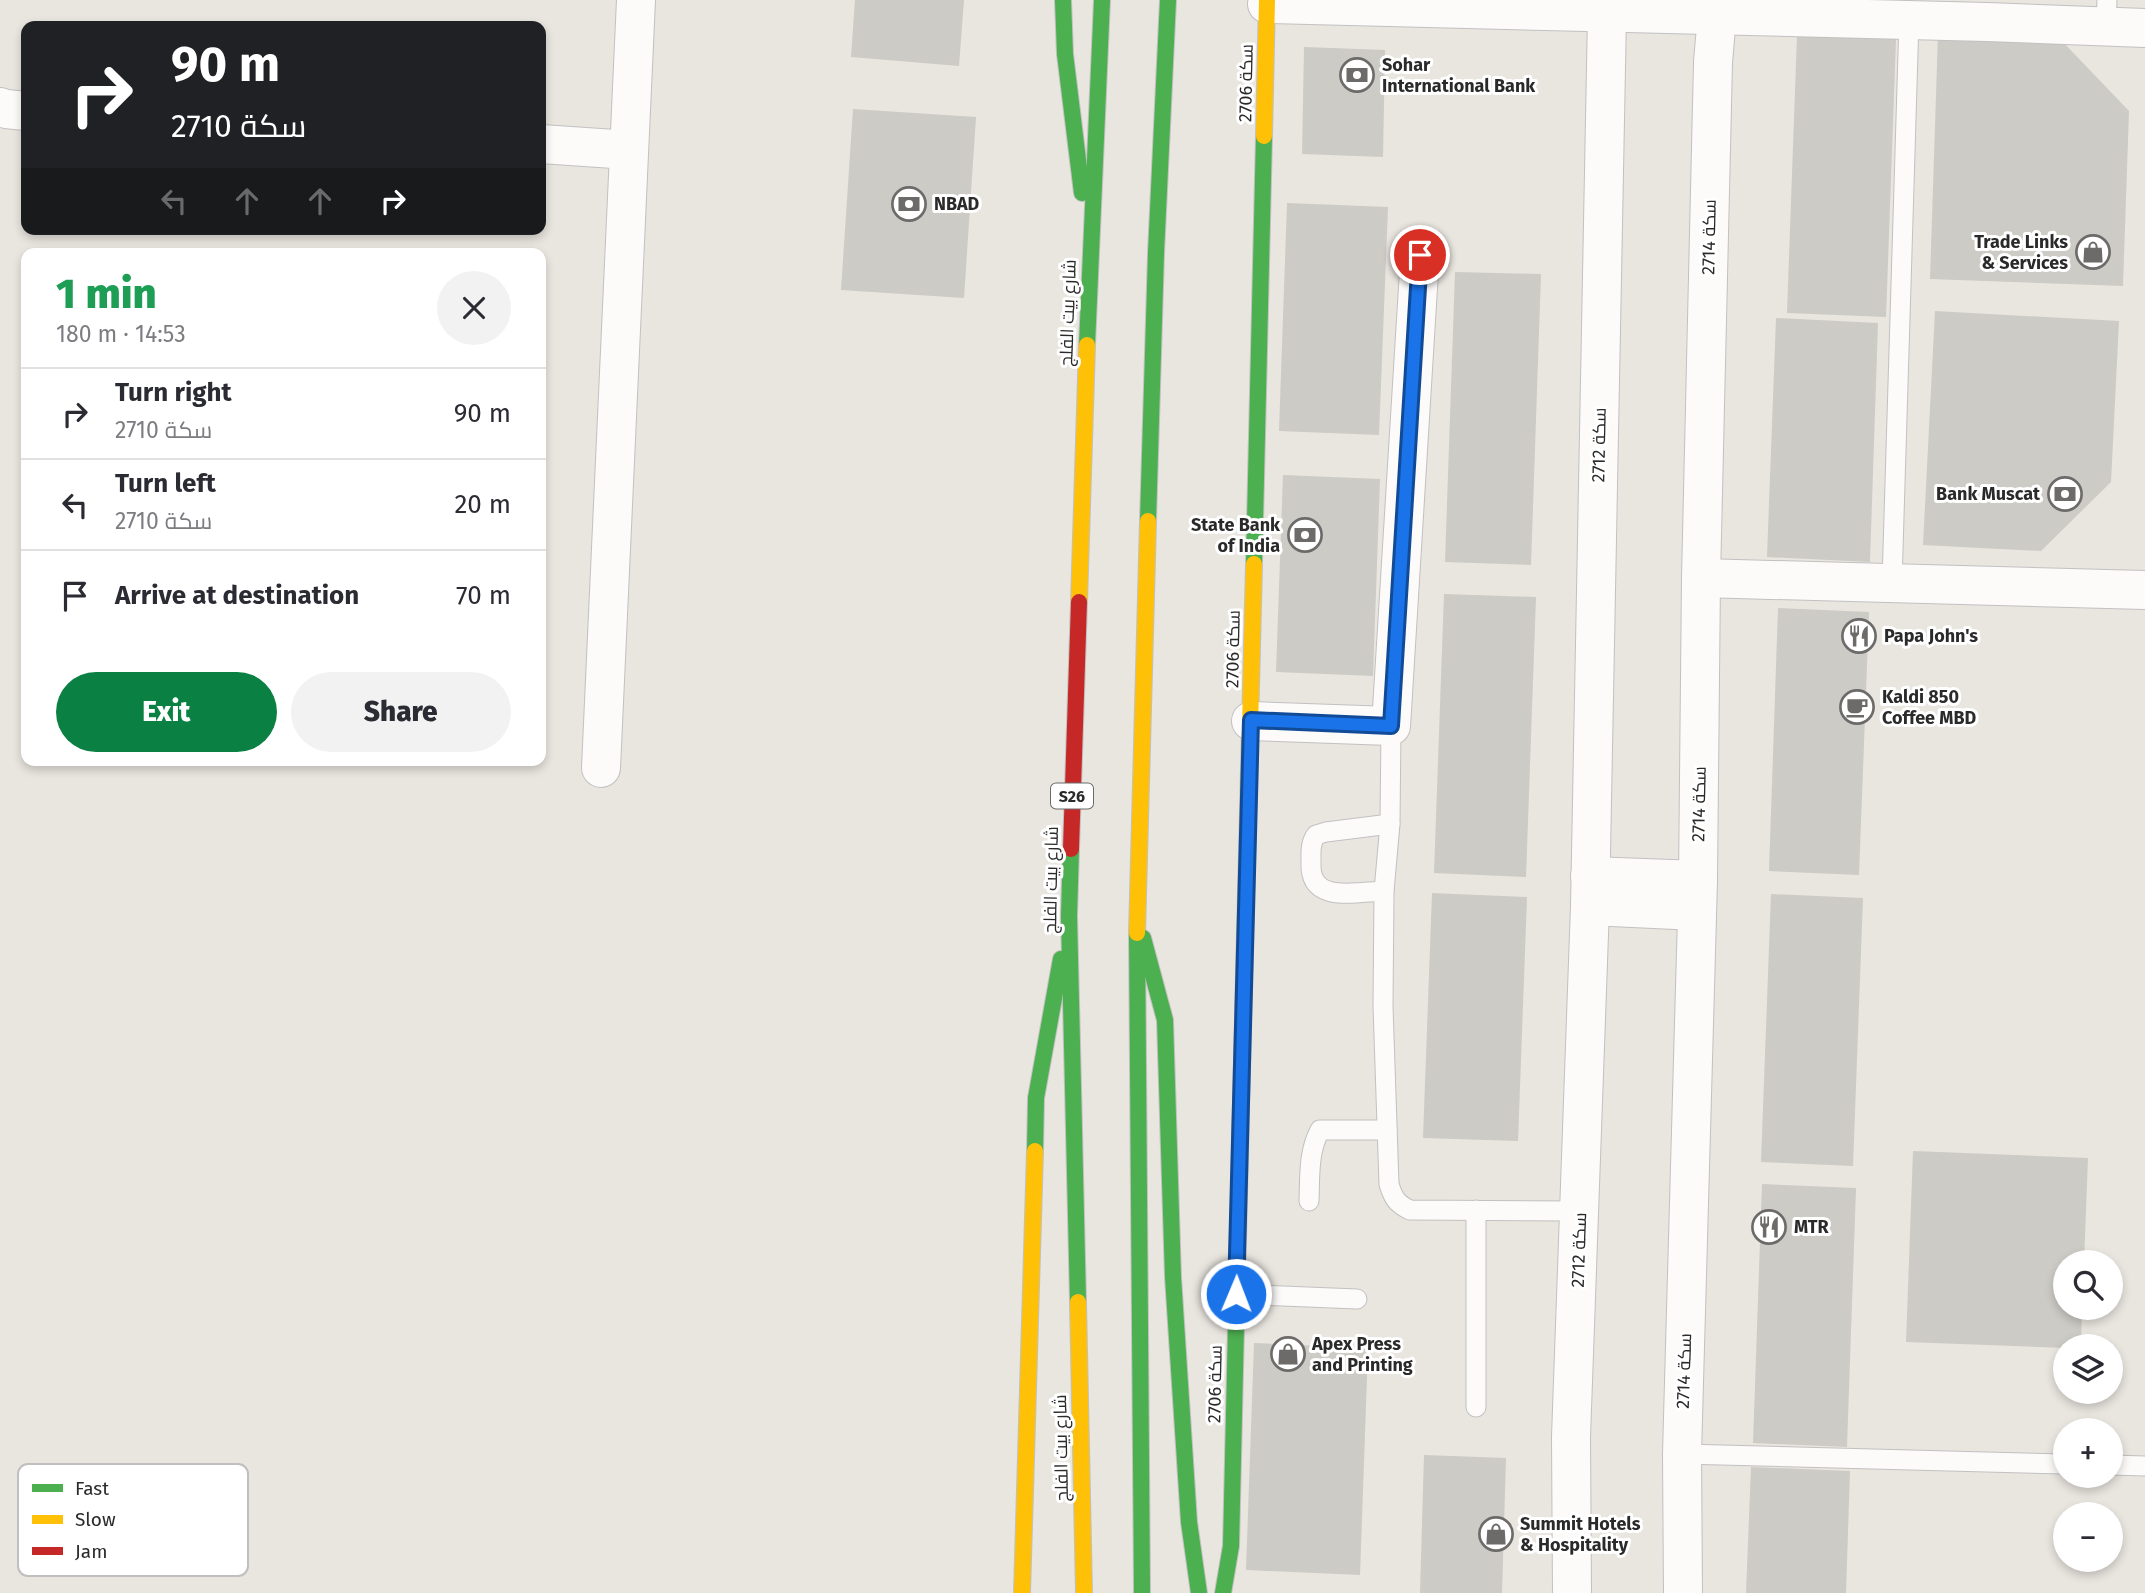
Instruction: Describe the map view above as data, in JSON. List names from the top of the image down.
{
  "streets": {
    "main road": ["سكة 2706", "شارع بيت الفلج", "S26"],
    "street": ["سكة 2714", "سكة 2712"]
  },
  "places": {
    "bank": [
      "Sohar International Bank",
      "NBAD",
      "Bank Muscat",
      "State Bank of India"
    ],
    "shop": ["Trade Links & Services", "Apex Press and Printing", "Summit Hotels & Hospitality"],
    "restaurant": ["Papa John's", "MTR"],
    "cafe": ["Kaldi 850 Coffee MBD"]
  },
  "legend": ["Fast", "Slow", "Jam"],
  "page": {
    "turn": ["90 m", "سكة 2710"],
    "heading": ["1 min", "180 m · 14:53"],
    "list": [
      {
        "name": "Turn right",
        "note": "سكة 2710",
        "value": "90 m"
      },
      {
        "name": "Turn left",
        "note": "سكة 2710",
        "value": "20 m"
      },
      {
        "name": "Arrive at destination",
        "value": "70 m"
      }
    ],
    "buttons": ["Exit", "Share"],
    "map_buttons": ["+", "−"]
  }
}
